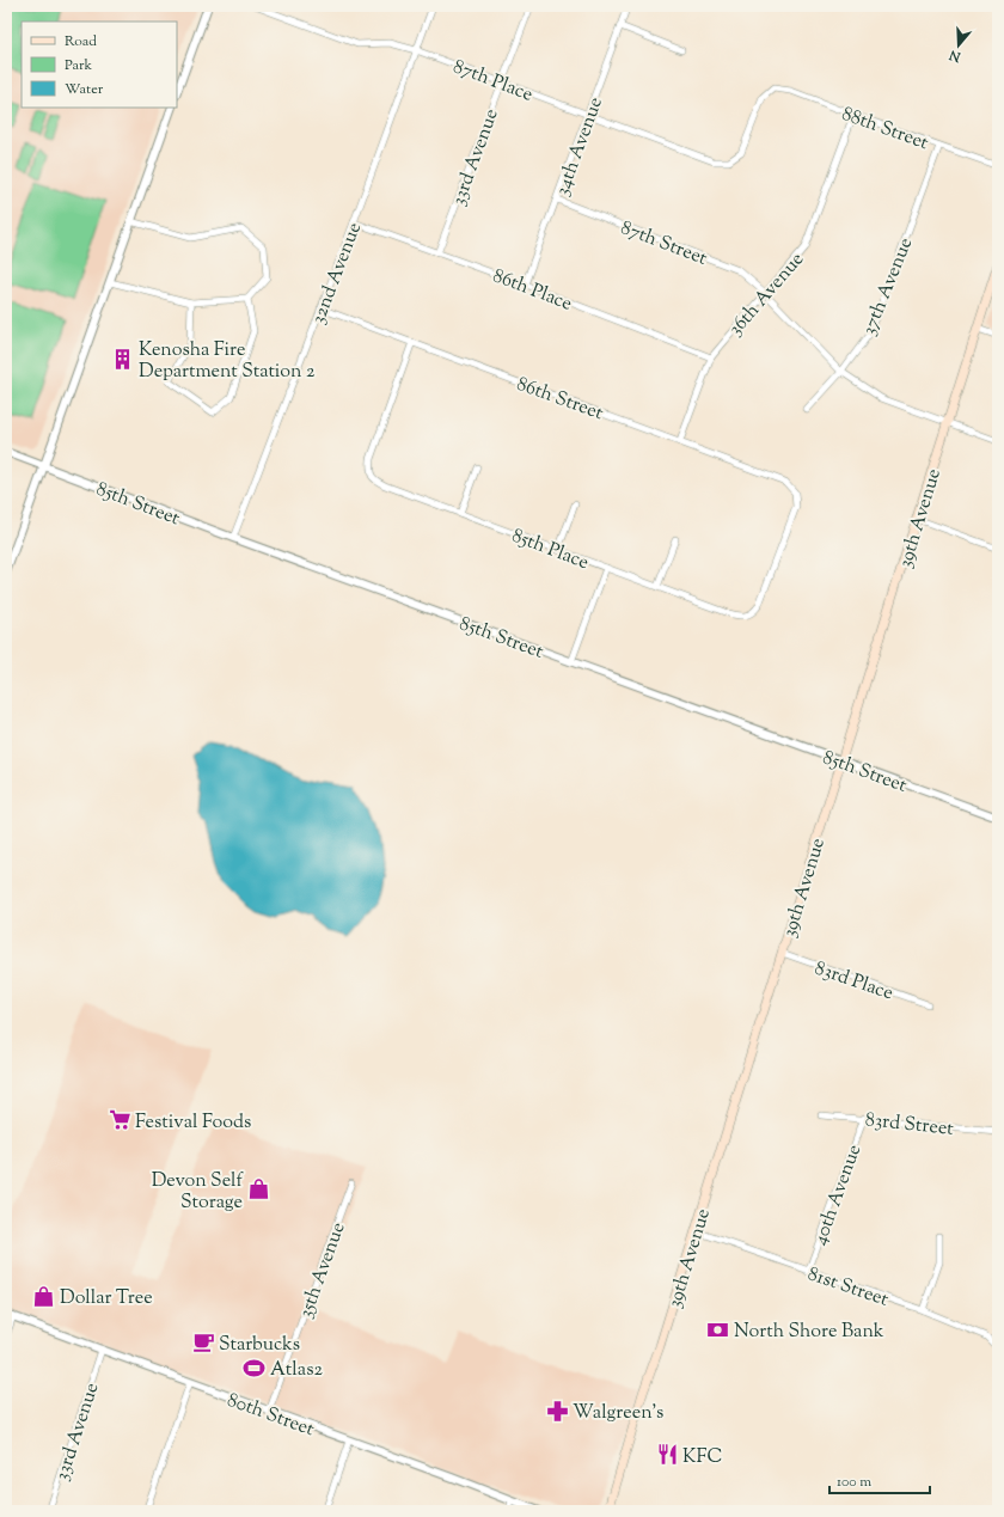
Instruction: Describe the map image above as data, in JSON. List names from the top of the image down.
{
  "streets": {
    "main road": ["39th Avenue"],
    "street": [
      "87th Place",
      "88th Street",
      "34th Avenue",
      "33rd Avenue",
      "87th Street",
      "32nd Avenue",
      "37th Avenue",
      "86th Place",
      "36th Avenue",
      "86th Street",
      "85th Street",
      "85th Place",
      "83rd Place",
      "83rd Street",
      "40th Avenue",
      "35th Avenue",
      "81st Street",
      "80th Street"
    ]
  },
  "crossings": [
    ["87th Place", "88th Street"],
    ["87th Place", "34th Avenue"],
    ["87th Place", "33rd Avenue"],
    ["87th Place", "32nd Avenue"],
    ["88th Street", "37th Avenue"],
    ["88th Street", "36th Avenue"],
    ["34th Avenue", "87th Street"],
    ["34th Avenue", "86th Place"],
    ["33rd Avenue", "86th Place"],
    ["33rd Avenue", "80th Street"],
    ["87th Street", "37th Avenue"],
    ["87th Street", "36th Avenue"],
    ["87th Street", "39th Avenue"],
    ["32nd Avenue", "86th Place"],
    ["32nd Avenue", "86th Street"],
    ["32nd Avenue", "85th Street"],
    ["86th Place", "36th Avenue"],
    ["36th Avenue", "86th Street"],
    ["86th Street", "85th Place"],
    ["85th Street", "39th Avenue"],
    ["39th Avenue", "83rd Place"],
    ["39th Avenue", "81st Street"],
    ["83rd Street", "40th Avenue"],
    ["40th Avenue", "81st Street"],
    ["35th Avenue", "80th Street"]
  ],
  "places": {
    "building": ["Kenosha Fire Department Station 2"],
    "supermarket": ["Festival Foods"],
    "shop": ["Devon Self Storage", "Dollar Tree"],
    "bank": ["North Shore Bank"],
    "cafe": ["Starbucks"],
    "sports": ["Atlas2"],
    "pharmacy": ["Walgreen's"],
    "restaurant": ["KFC"]
  },
  "legend": ["Road", "Park", "Water"],
  "scale_bar": "100 m",
  "north": "bottom"
}
